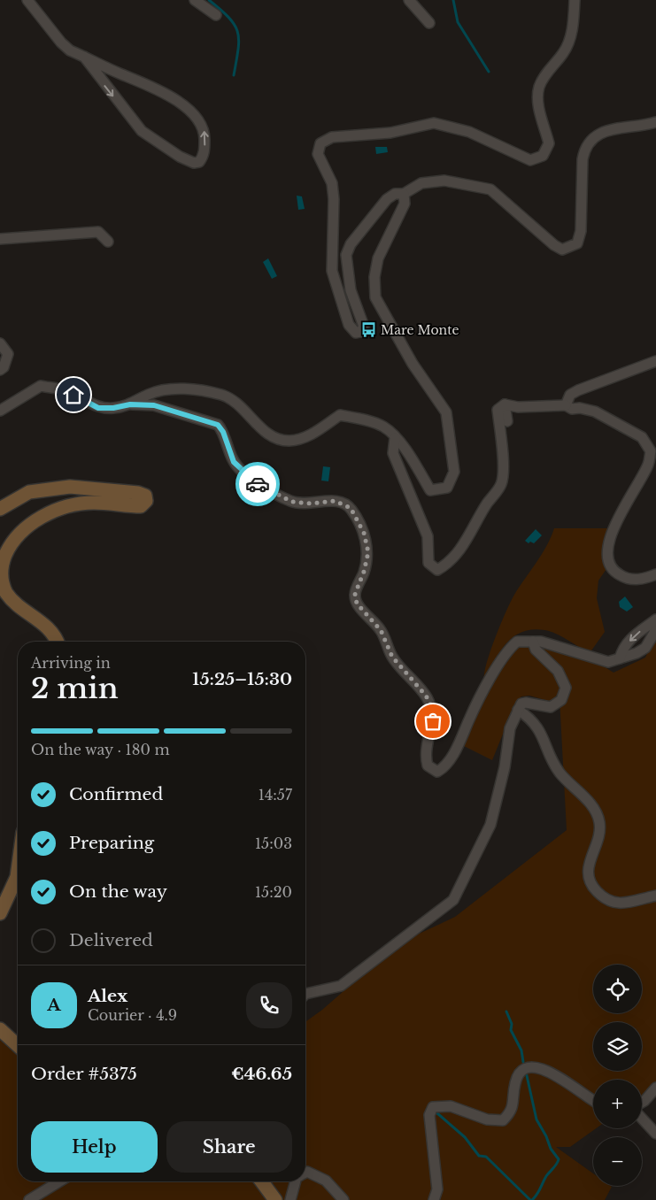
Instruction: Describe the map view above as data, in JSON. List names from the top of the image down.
{
  "places": {
    "bus stop": ["Mare Monte"]
  },
  "page": {
    "heading": ["2 min", "Arriving in", "15:25–15:30"],
    "panel": [
      "Alex",
      "Courier · 4.9",
      "Order #5375",
      "€46.65"
    ],
    "bar": "On the way · 180 m",
    "list": [
      ["Confirmed", "14:57"],
      ["Preparing", "15:03"],
      ["On the way", "15:20"],
      "Delivered"
    ],
    "map_buttons": ["+", "−"],
    "round": "A",
    "buttons": ["Help", "Share"]
  }
}
